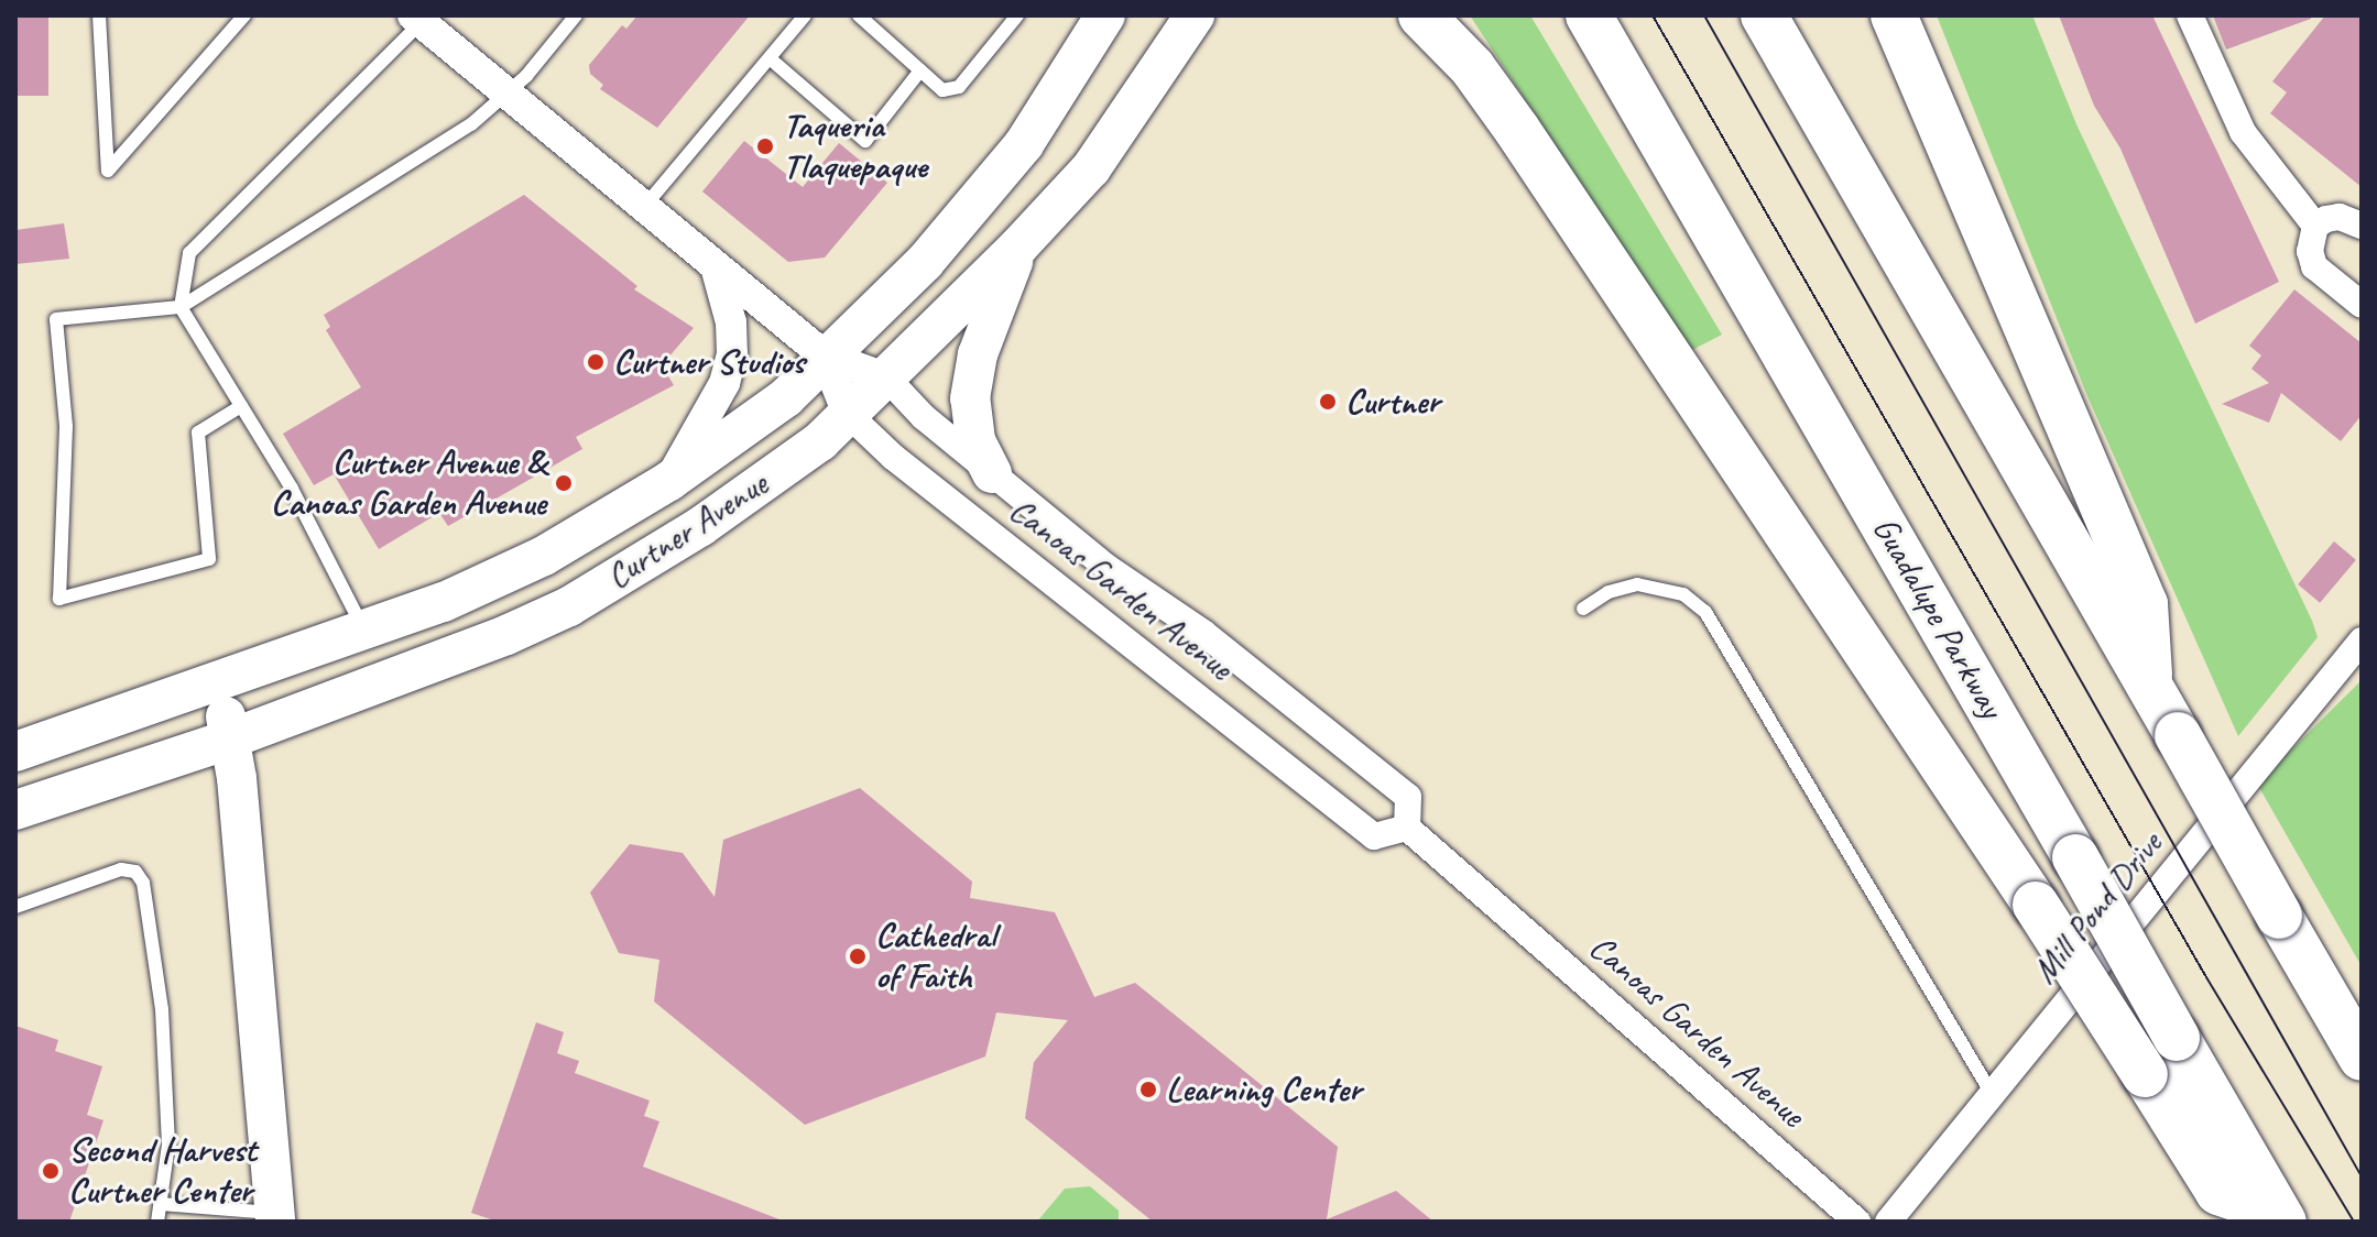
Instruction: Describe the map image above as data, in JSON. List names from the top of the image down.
{
  "streets": {
    "highway": ["Guadalupe Parkway"],
    "main road": ["Curtner Avenue"],
    "street": ["Canoas Garden Avenue", "Mill Pond Drive"]
  },
  "crossings": [
    ["Curtner Avenue", "Canoas Garden Avenue"]
  ],
  "places": [
    "Taqueria Tlaquepaque",
    "Curtner Studios",
    "Curtner",
    "Curtner Avenue & Canoas Garden Avenue",
    "Cathedral of Faith",
    "Learning Center",
    "Second Harvest Curtner Center"
  ]
}
